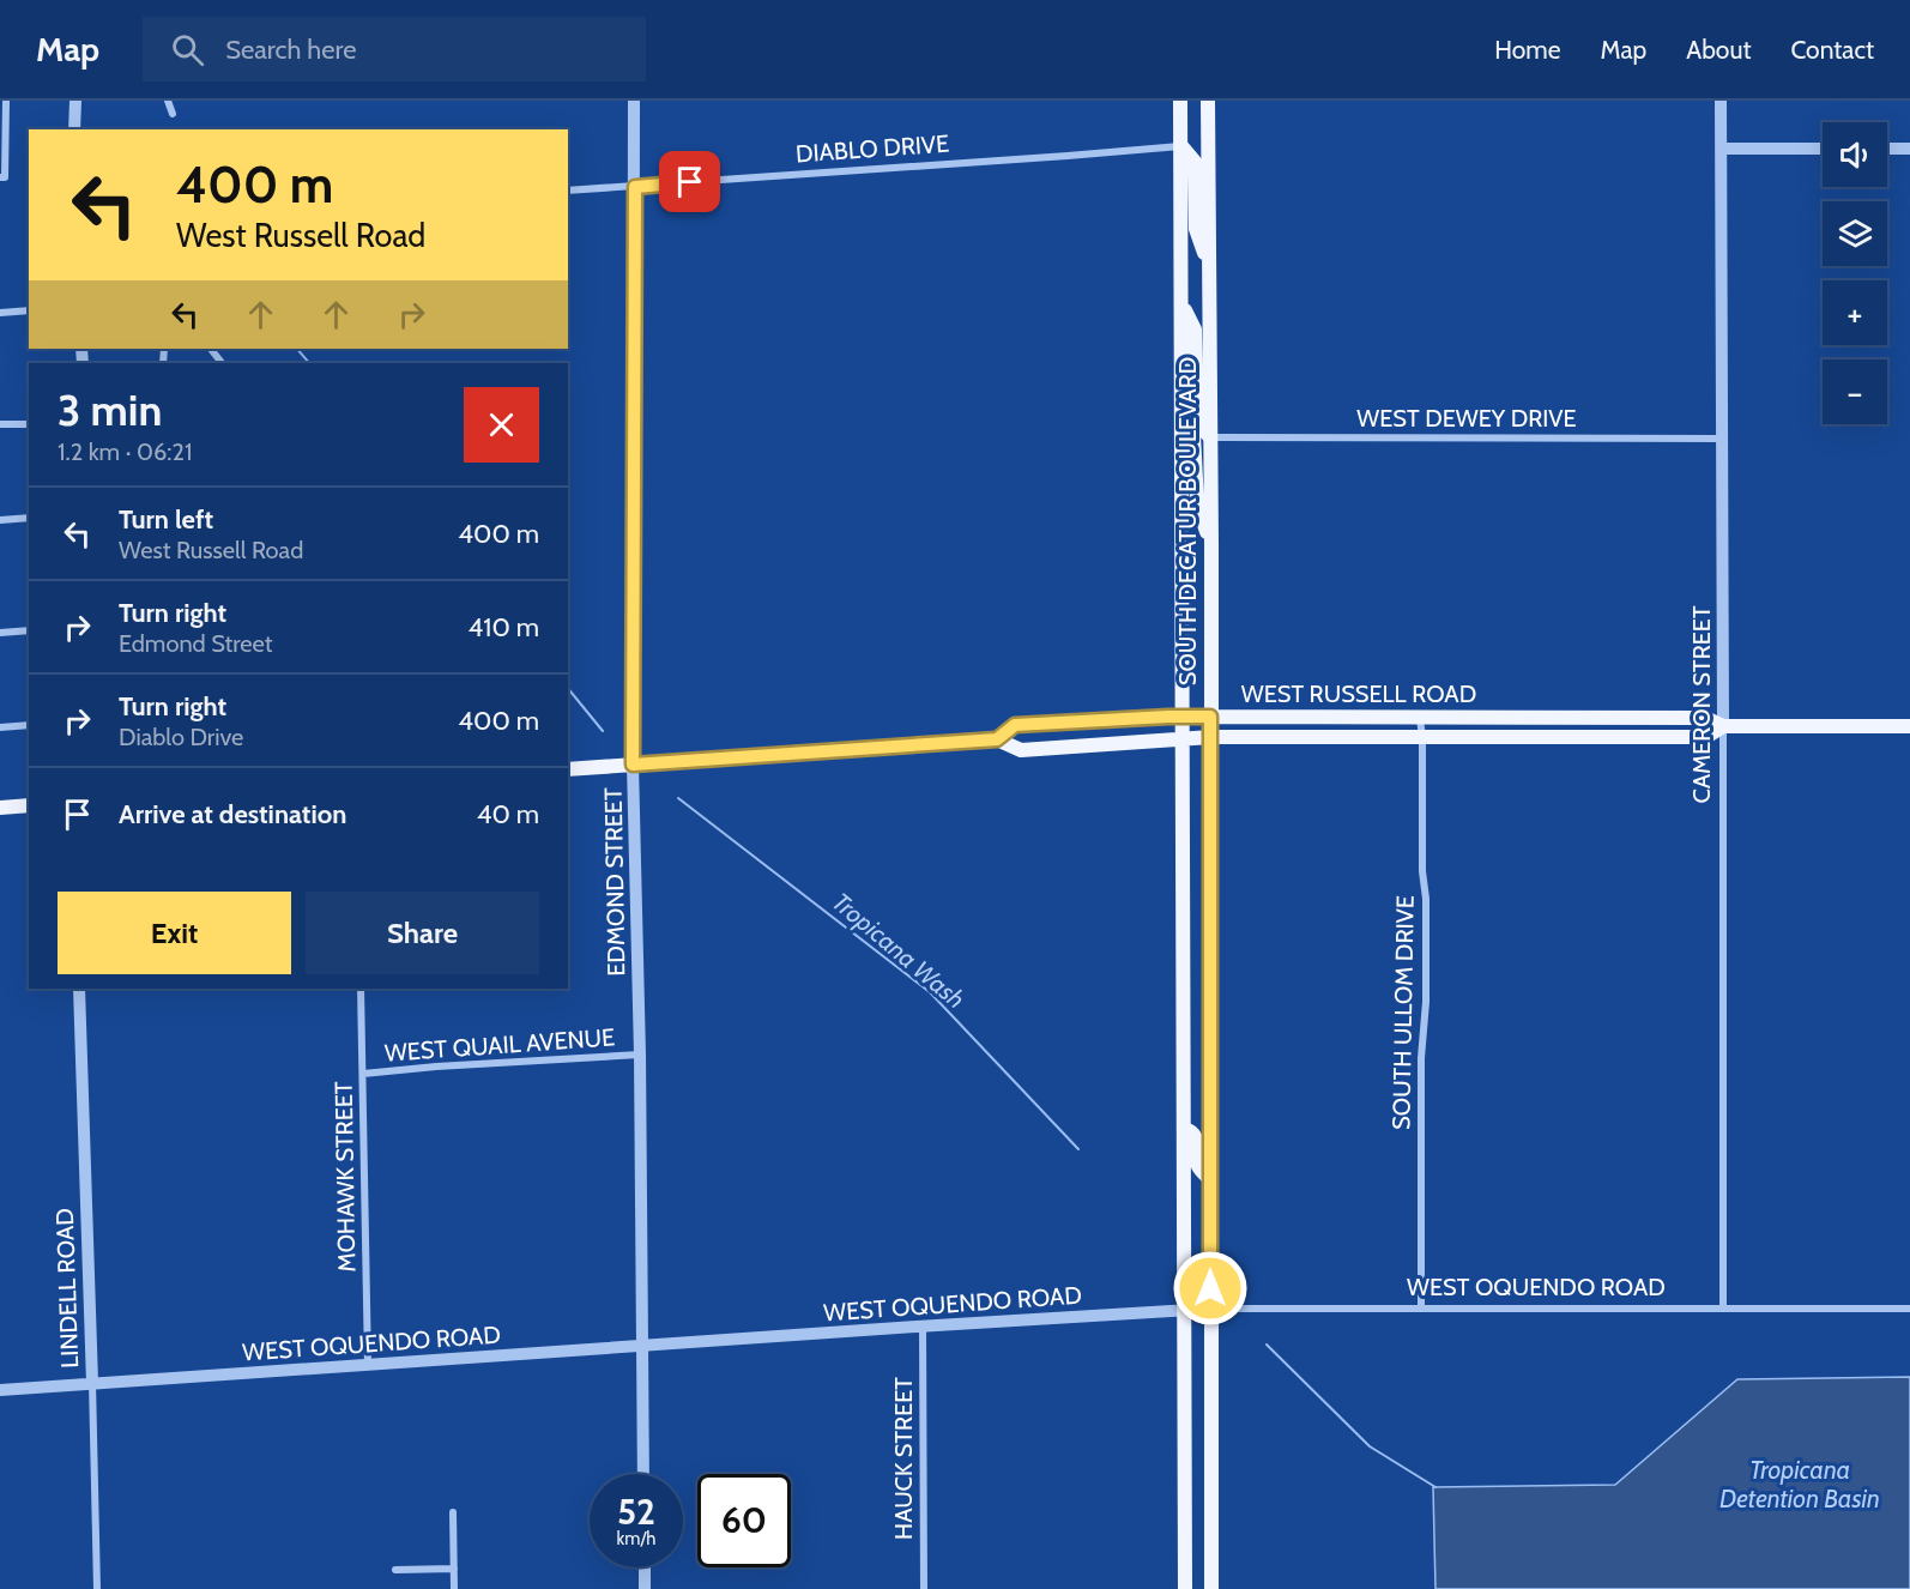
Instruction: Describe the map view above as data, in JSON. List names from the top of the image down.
{
  "streets": {
    "main road": ["SOUTH DECATUR BOULEVARD", "WEST RUSSELL ROAD"],
    "street": [
      "DIABLO DRIVE",
      "WEST DEWEY DRIVE",
      "CAMERON STREET",
      "EDMOND STREET",
      "SOUTH ULLOM DRIVE",
      "WEST QUAIL AVENUE",
      "MOHAWK STREET",
      "WEST OQUENDO ROAD",
      "LINDELL ROAD",
      "HAUCK STREET"
    ]
  },
  "crossings": [
    ["DIABLO DRIVE", "SOUTH DECATUR BOULEVARD"],
    ["DIABLO DRIVE", "EDMOND STREET"],
    ["WEST DEWEY DRIVE", "SOUTH DECATUR BOULEVARD"],
    ["WEST DEWEY DRIVE", "CAMERON STREET"],
    ["SOUTH DECATUR BOULEVARD", "WEST RUSSELL ROAD"],
    ["SOUTH DECATUR BOULEVARD", "WEST OQUENDO ROAD"],
    ["WEST RUSSELL ROAD", "CAMERON STREET"],
    ["WEST RUSSELL ROAD", "EDMOND STREET"],
    ["WEST RUSSELL ROAD", "SOUTH ULLOM DRIVE"],
    ["CAMERON STREET", "WEST OQUENDO ROAD"],
    ["EDMOND STREET", "WEST QUAIL AVENUE"],
    ["EDMOND STREET", "WEST OQUENDO ROAD"],
    ["SOUTH ULLOM DRIVE", "WEST OQUENDO ROAD"],
    ["WEST QUAIL AVENUE", "MOHAWK STREET"],
    ["MOHAWK STREET", "WEST OQUENDO ROAD"],
    ["WEST OQUENDO ROAD", "LINDELL ROAD"],
    ["WEST OQUENDO ROAD", "HAUCK STREET"]
  ],
  "water": ["Tropicana Wash", "Tropicana Detention Basin"],
  "page": {
    "header": "Map",
    "search": "Search here",
    "nav": [
      "Home",
      "Map",
      "About",
      "Contact"
    ],
    "map_buttons": ["+", "−"],
    "turn": ["400 m", "West Russell Road"],
    "heading": ["3 min", "1.2 km · 06:21"],
    "list": [
      {
        "name": "Turn left",
        "note": "West Russell Road",
        "value": "400 m"
      },
      {
        "name": "Turn right",
        "note": "Edmond Street",
        "value": "410 m"
      },
      {
        "name": "Turn right",
        "note": "Diablo Drive",
        "value": "400 m"
      },
      {
        "name": "Arrive at destination",
        "value": "40 m"
      }
    ],
    "buttons": ["Exit", "Share"],
    "speed": "52 km/h",
    "limit": "60"
  }
}
